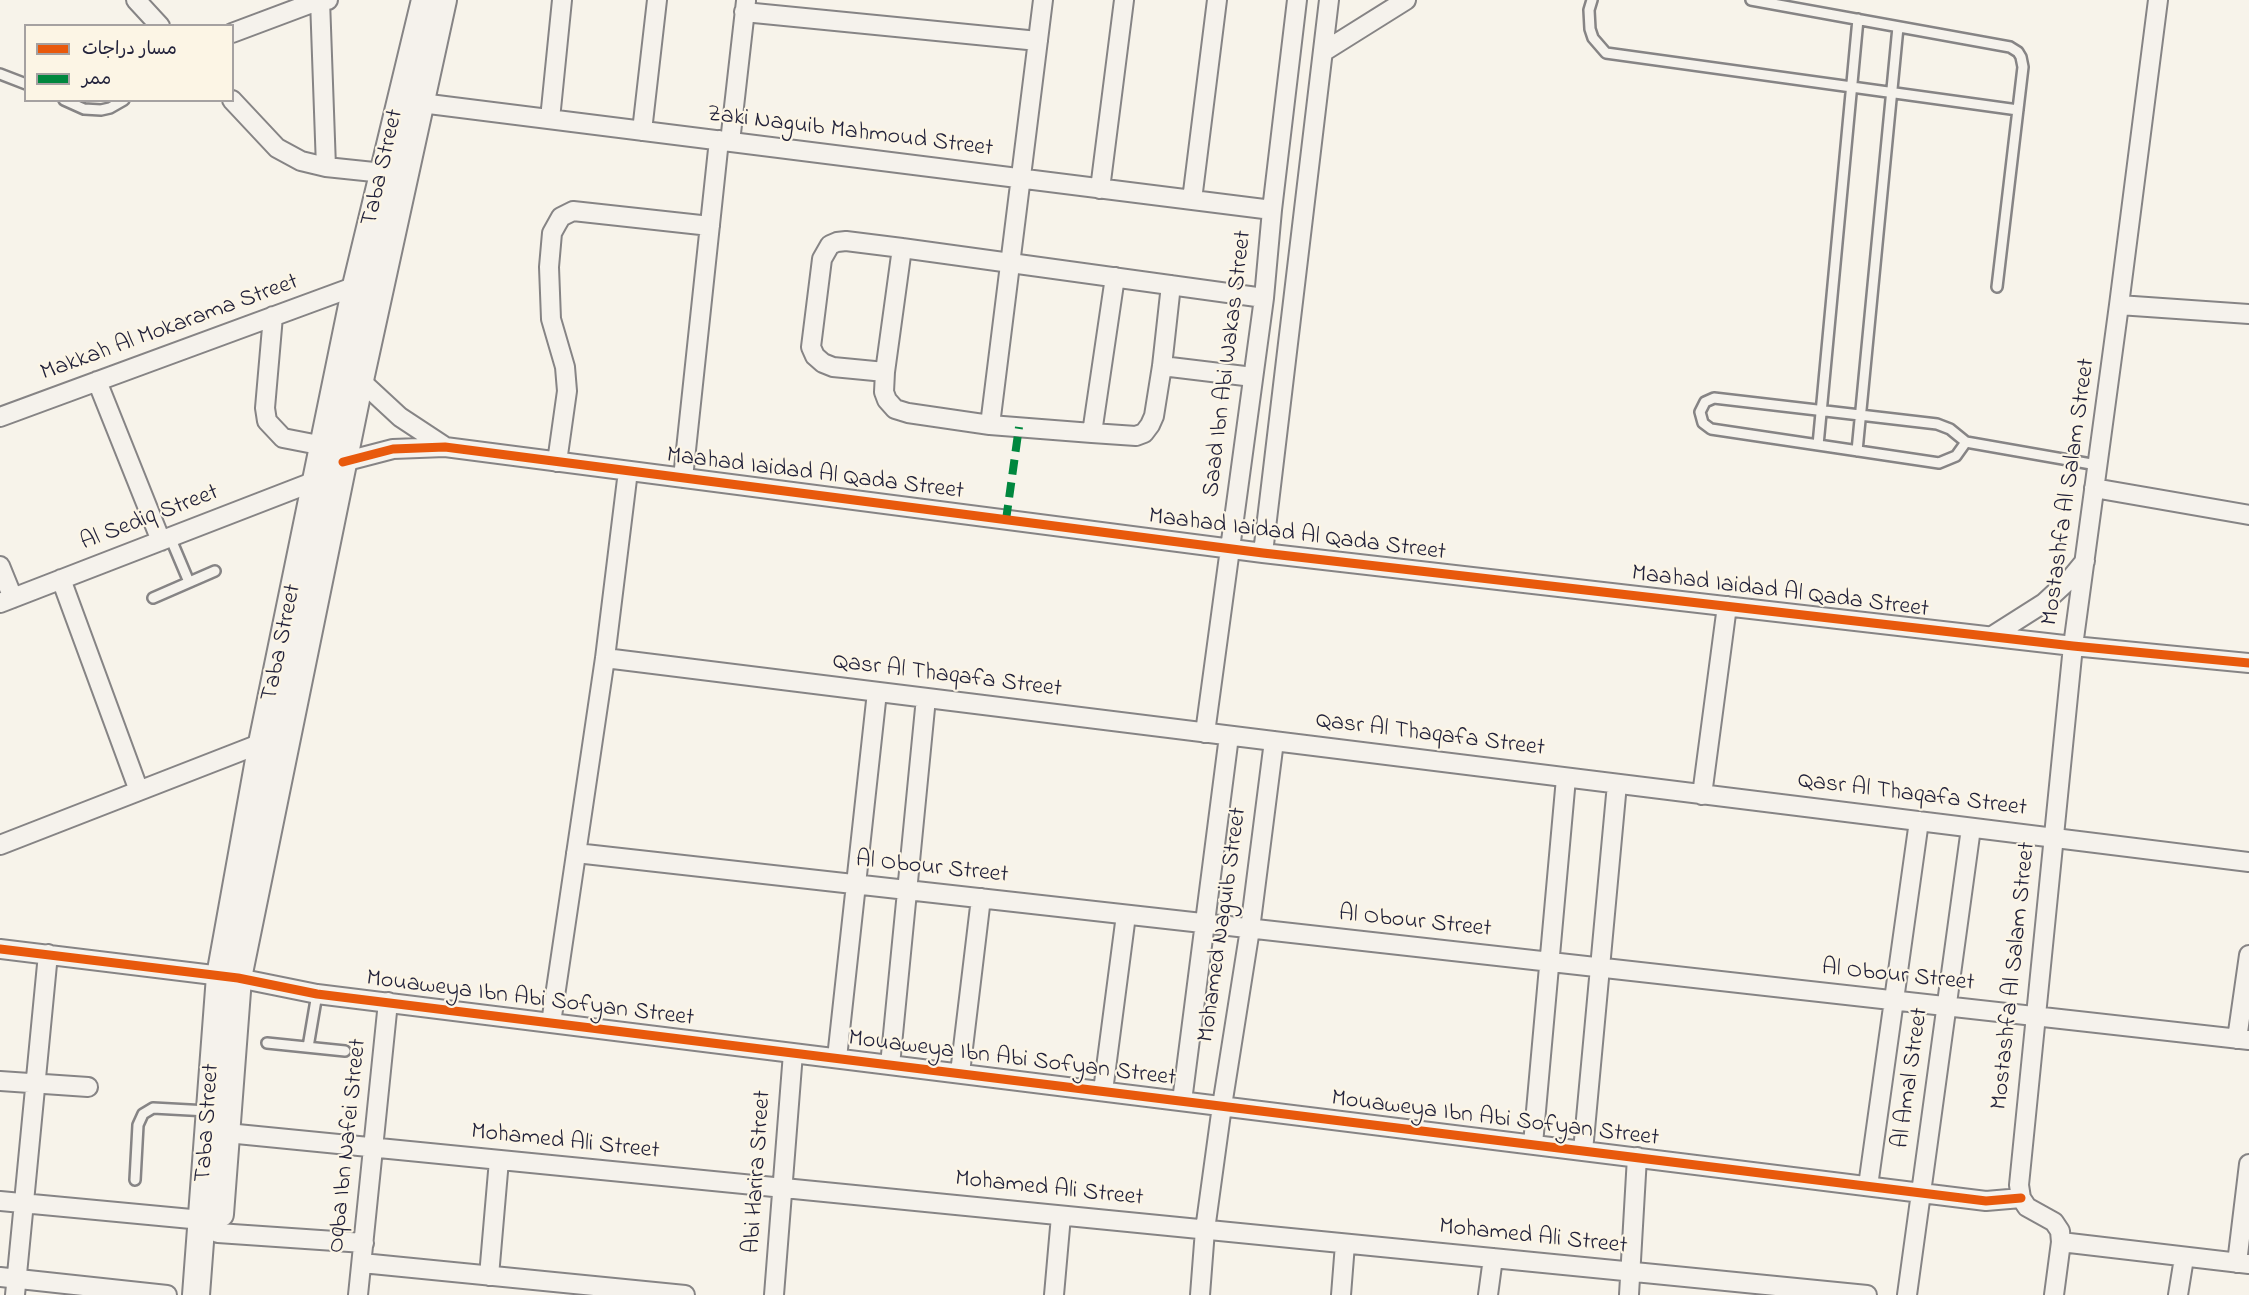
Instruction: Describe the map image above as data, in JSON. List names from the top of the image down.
{
  "streets": {
    "street": [
      "Zaki Naguib Mahmoud Street",
      "Taba Street",
      "Makkah Al Mokarama Street",
      "Saad Ibn Abi Wakas Street",
      "Maahad Iaidad Al Qada Street",
      "Mostashfa Al Salam Street",
      "Al Sediq Street",
      "Qasr Al Thaqafa Street",
      "Al Obour Street",
      "Mohamed Naguib Street",
      "Mouaweya Ibn Abi Sofyan Street",
      "Al Amal Street",
      "Mohamed Ali Street",
      "Oqba Ibn Nafei Street",
      "Abi Harira Street"
    ]
  },
  "crossings": [
    ["Zaki Naguib Mahmoud Street", "Taba Street"],
    ["Zaki Naguib Mahmoud Street", "Saad Ibn Abi Wakas Street"],
    ["Taba Street", "Makkah Al Mokarama Street"],
    ["Taba Street", "Maahad Iaidad Al Qada Street"],
    ["Taba Street", "Al Sediq Street"],
    ["Taba Street", "Mouaweya Ibn Abi Sofyan Street"],
    ["Taba Street", "Mohamed Ali Street"],
    ["Saad Ibn Abi Wakas Street", "Maahad Iaidad Al Qada Street"],
    ["Saad Ibn Abi Wakas Street", "Qasr Al Thaqafa Street"],
    ["Maahad Iaidad Al Qada Street", "Mostashfa Al Salam Street"],
    ["Mostashfa Al Salam Street", "Qasr Al Thaqafa Street"],
    ["Mostashfa Al Salam Street", "Al Obour Street"],
    ["Mostashfa Al Salam Street", "Mouaweya Ibn Abi Sofyan Street"],
    ["Qasr Al Thaqafa Street", "Mohamed Naguib Street"],
    ["Qasr Al Thaqafa Street", "Al Amal Street"],
    ["Al Obour Street", "Mohamed Naguib Street"],
    ["Al Obour Street", "Al Amal Street"],
    ["Mohamed Naguib Street", "Mouaweya Ibn Abi Sofyan Street"],
    ["Mohamed Naguib Street", "Mohamed Ali Street"],
    ["Mouaweya Ibn Abi Sofyan Street", "Al Amal Street"],
    ["Mouaweya Ibn Abi Sofyan Street", "Oqba Ibn Nafei Street"],
    ["Mouaweya Ibn Abi Sofyan Street", "Abi Harira Street"],
    ["Mohamed Ali Street", "Oqba Ibn Nafei Street"],
    ["Mohamed Ali Street", "Abi Harira Street"]
  ],
  "legend": ["مسار دراجات", "ممر"]
}
